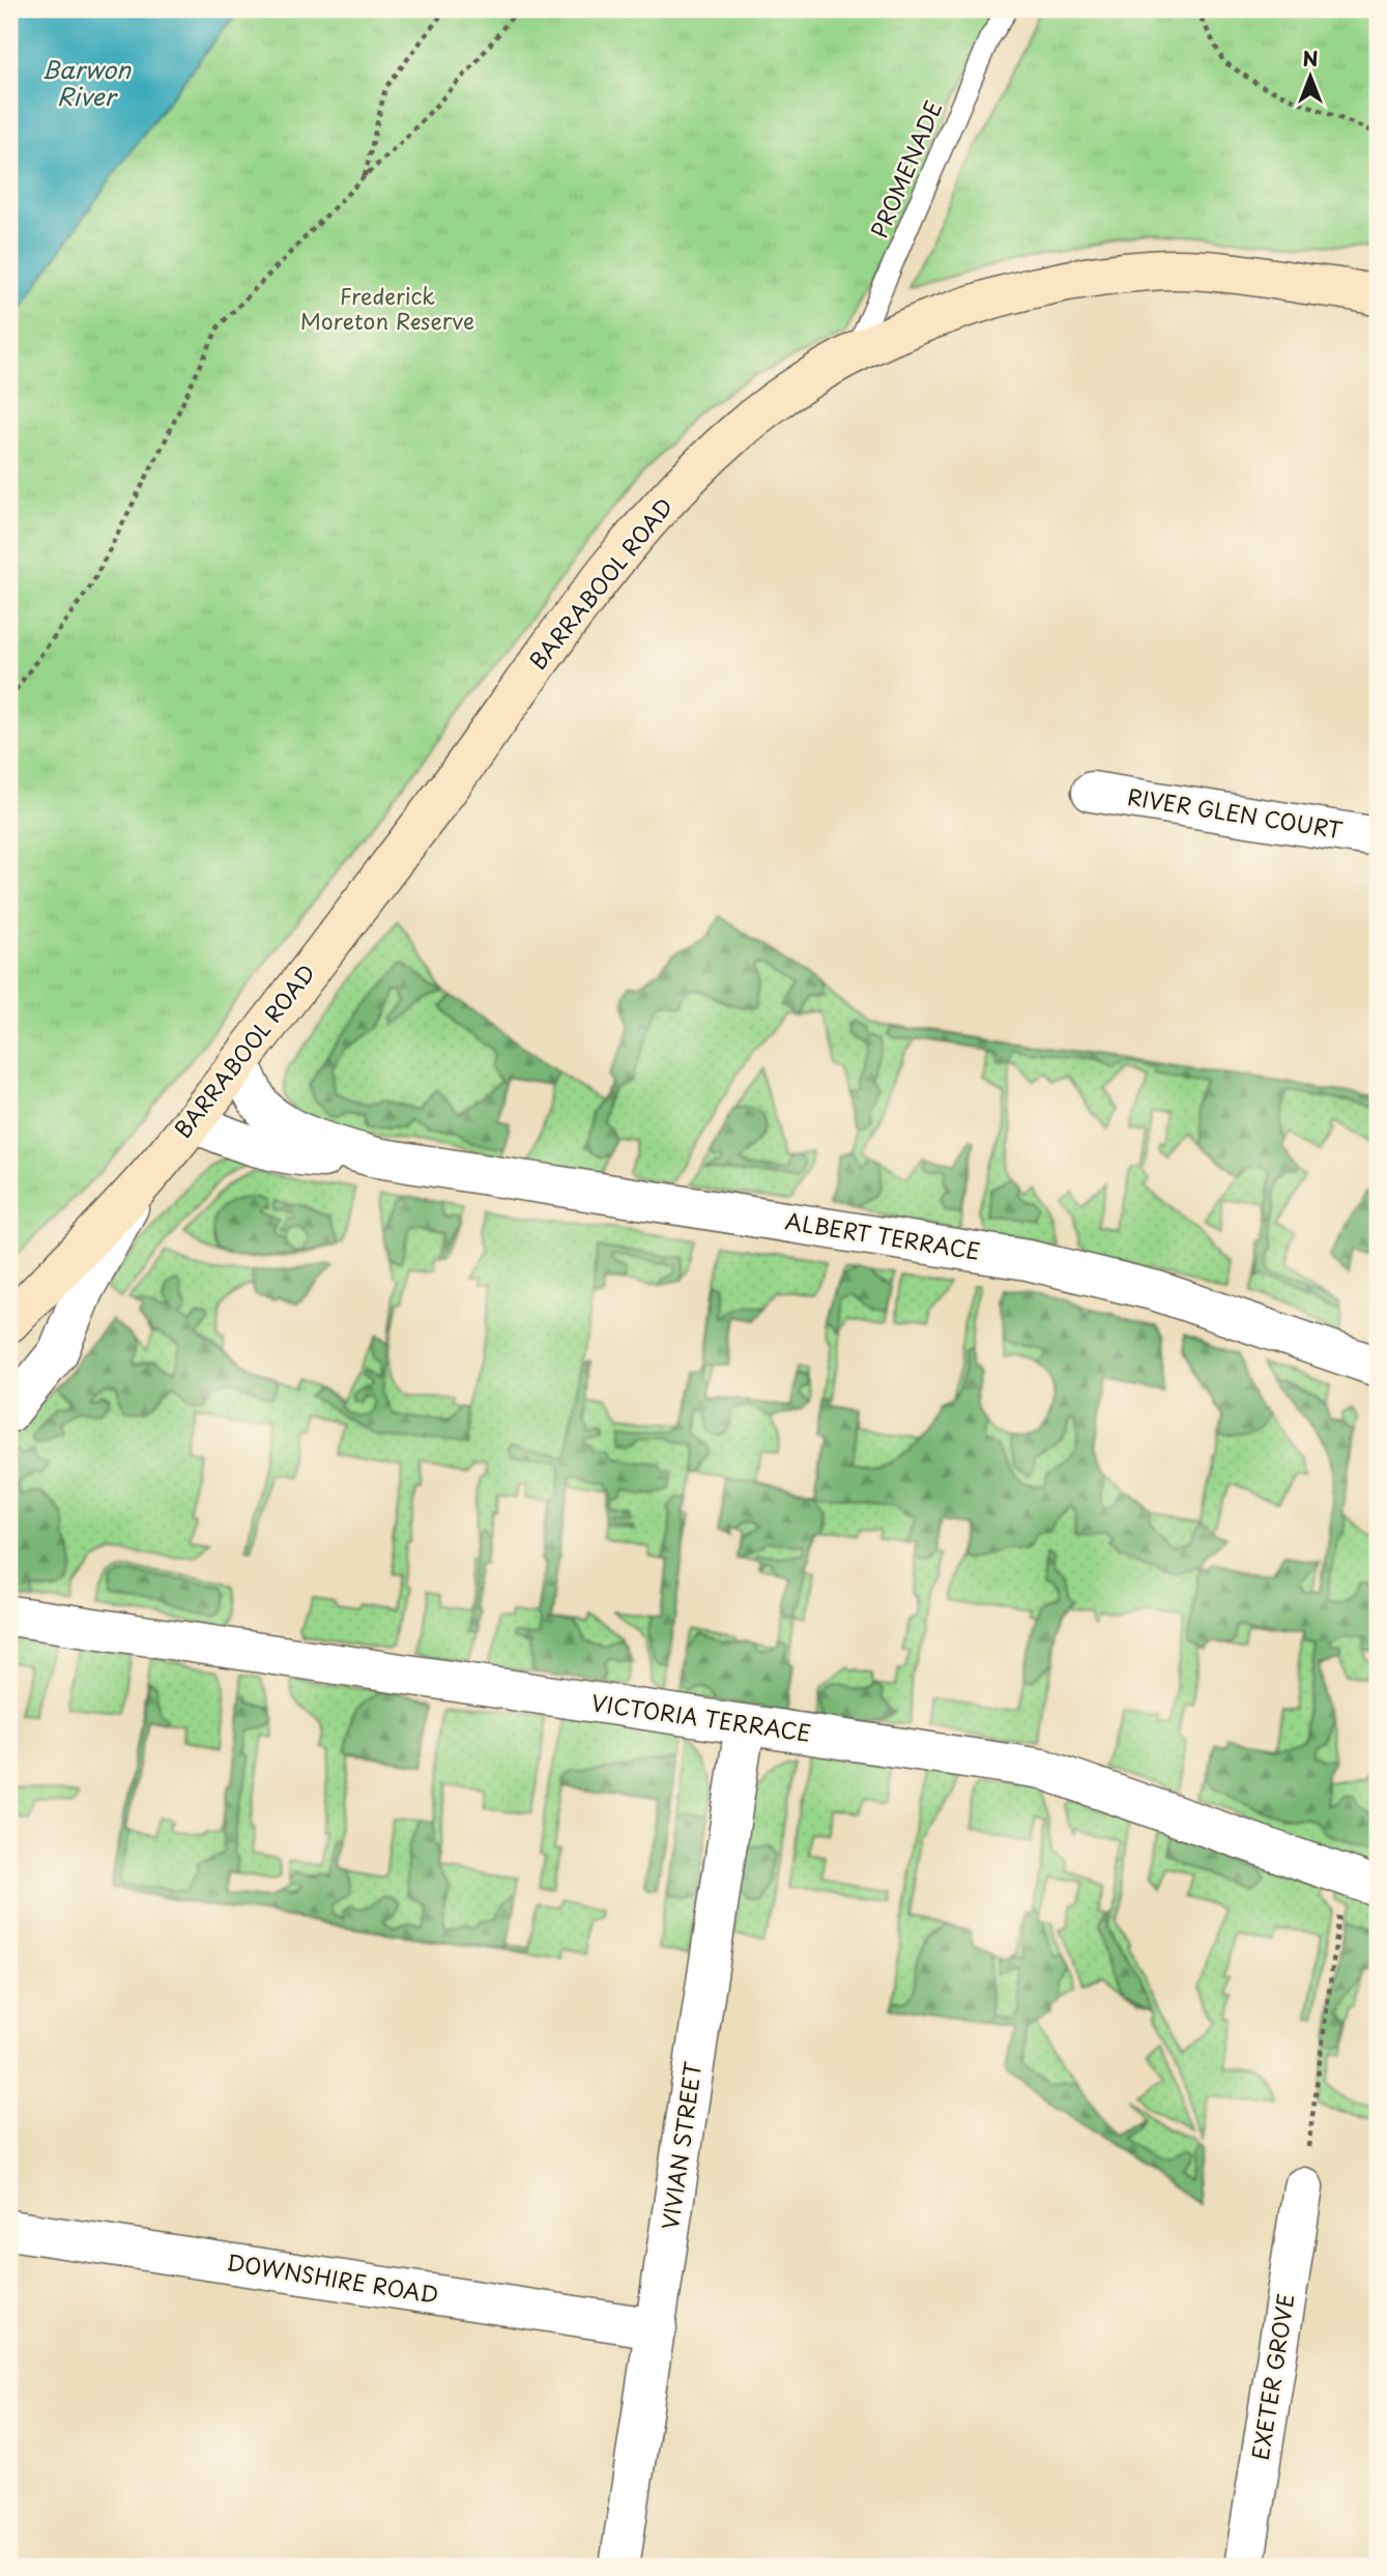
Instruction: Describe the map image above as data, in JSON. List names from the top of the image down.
{
  "streets": {
    "street": [
      "BARRABOOL ROAD",
      "RIVER GLEN COURT",
      "ALBERT TERRACE",
      "VICTORIA TERRACE",
      "VIVIAN STREET",
      "DOWNSHIRE ROAD",
      "EXETER GROVE"
    ],
    "lane": ["PROMENADE"]
  },
  "crossings": [
    ["PROMENADE", "BARRABOOL ROAD"],
    ["BARRABOOL ROAD", "ALBERT TERRACE"],
    ["VICTORIA TERRACE", "VIVIAN STREET"],
    ["VIVIAN STREET", "DOWNSHIRE ROAD"]
  ],
  "water": ["Barwon River"],
  "parks": ["Frederick Moreton Reserve"],
  "north": "top"
}
